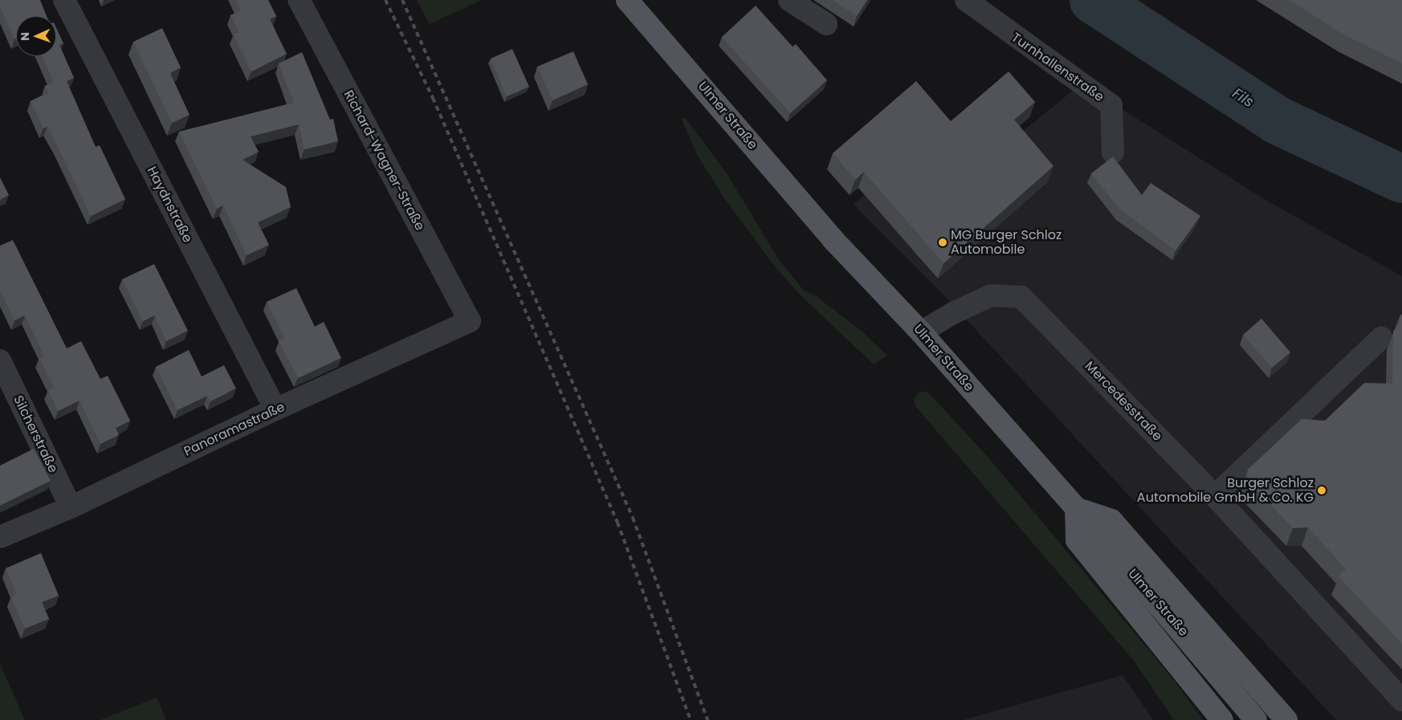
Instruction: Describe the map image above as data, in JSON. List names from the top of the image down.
{
  "streets": {
    "main road": ["Ulmer Straße"],
    "street": [
      "Turnhallenstraße",
      "Richard-Wagner-Straße",
      "Haydnstraße",
      "Mercedesstraße",
      "Panoramastraße",
      "Silcherstraße"
    ]
  },
  "crossings": [
    ["Ulmer Straße", "Mercedesstraße"],
    ["Richard-Wagner-Straße", "Panoramastraße"],
    ["Haydnstraße", "Panoramastraße"],
    ["Panoramastraße", "Silcherstraße"]
  ],
  "water": ["Fils"],
  "places": ["MG Burger Schloz Automobile", "Burger Schloz Automobile GmbH & Co. KG"],
  "north": "left"
}
